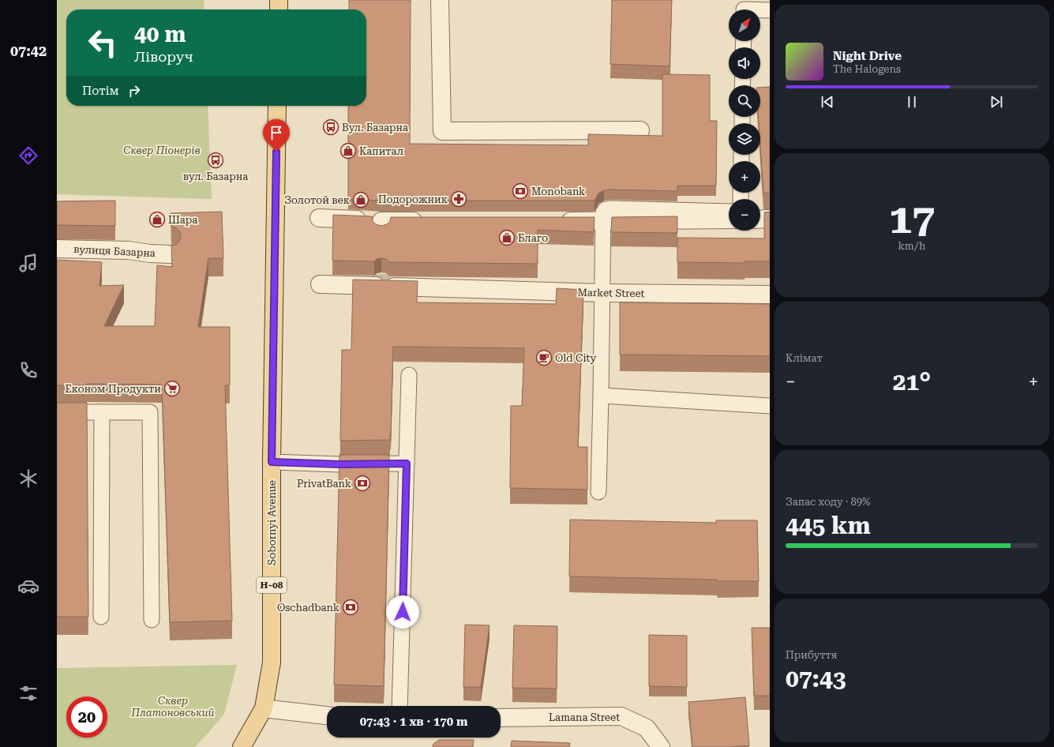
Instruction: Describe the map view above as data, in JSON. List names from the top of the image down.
{
  "streets": {
    "main road": ["Sobornyi Avenue", "Н-08"],
    "street": ["вулиця Базарна", "Market Street", "Lamana Street"]
  },
  "parks": ["Сквер Піонерів", "Сквер Платоновський"],
  "places": {
    "bus stop": ["Вул. Базарна", "вул. Базарна"],
    "shop": [
      "Капитал",
      "Золотой век",
      "Шара",
      "Благо"
    ],
    "bank": ["Monobank", "PrivatBank", "Oschadbank"],
    "pharmacy": ["Подорожник"],
    "cafe": ["Old City"],
    "supermarket": ["Економ Продукти"]
  },
  "north": "top right",
  "page": {
    "tabs": "07:42",
    "map_buttons": ["+", "−"],
    "turn": ["40 m", "Ліворуч"],
    "song": ["Night Drive", "The Halogens"],
    "then": "Потім",
    "tile": [
      ["17", "km/h"],
      "Клімат",
      ["Запас ходу · 89%", "445 km"],
      ["Прибуття", "07:43"]
    ],
    "heat": ["−", "21°", "+"],
    "limit": "20",
    "trip": "07:43 · 1 хв · 170 m"
  }
}
